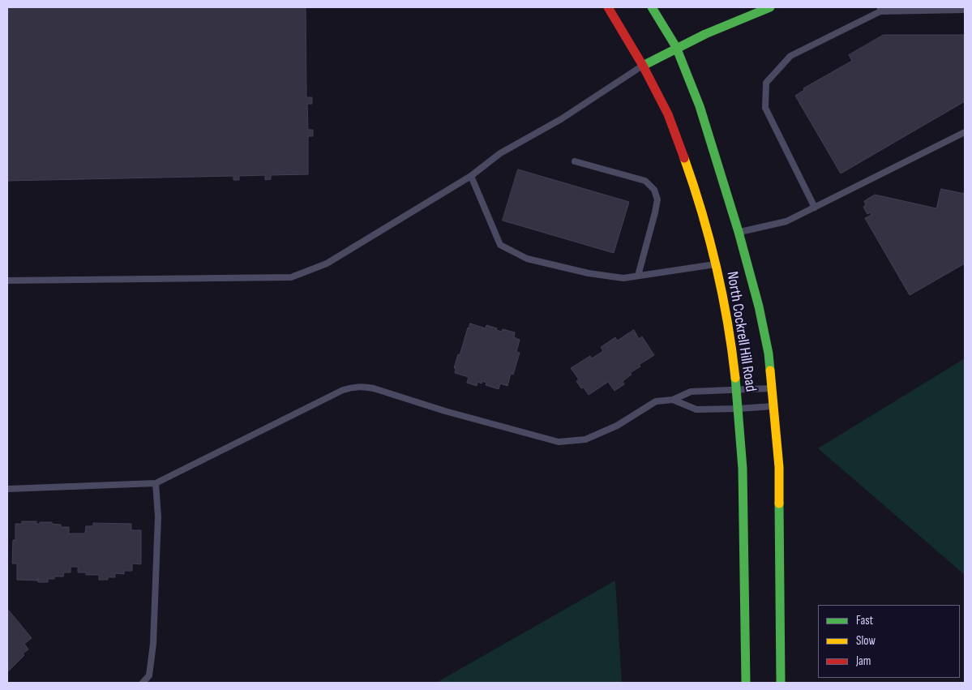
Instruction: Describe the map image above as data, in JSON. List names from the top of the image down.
{
  "streets": {
    "main road": ["North Cockrell Hill Road"]
  },
  "legend": ["Fast", "Slow", "Jam"]
}
